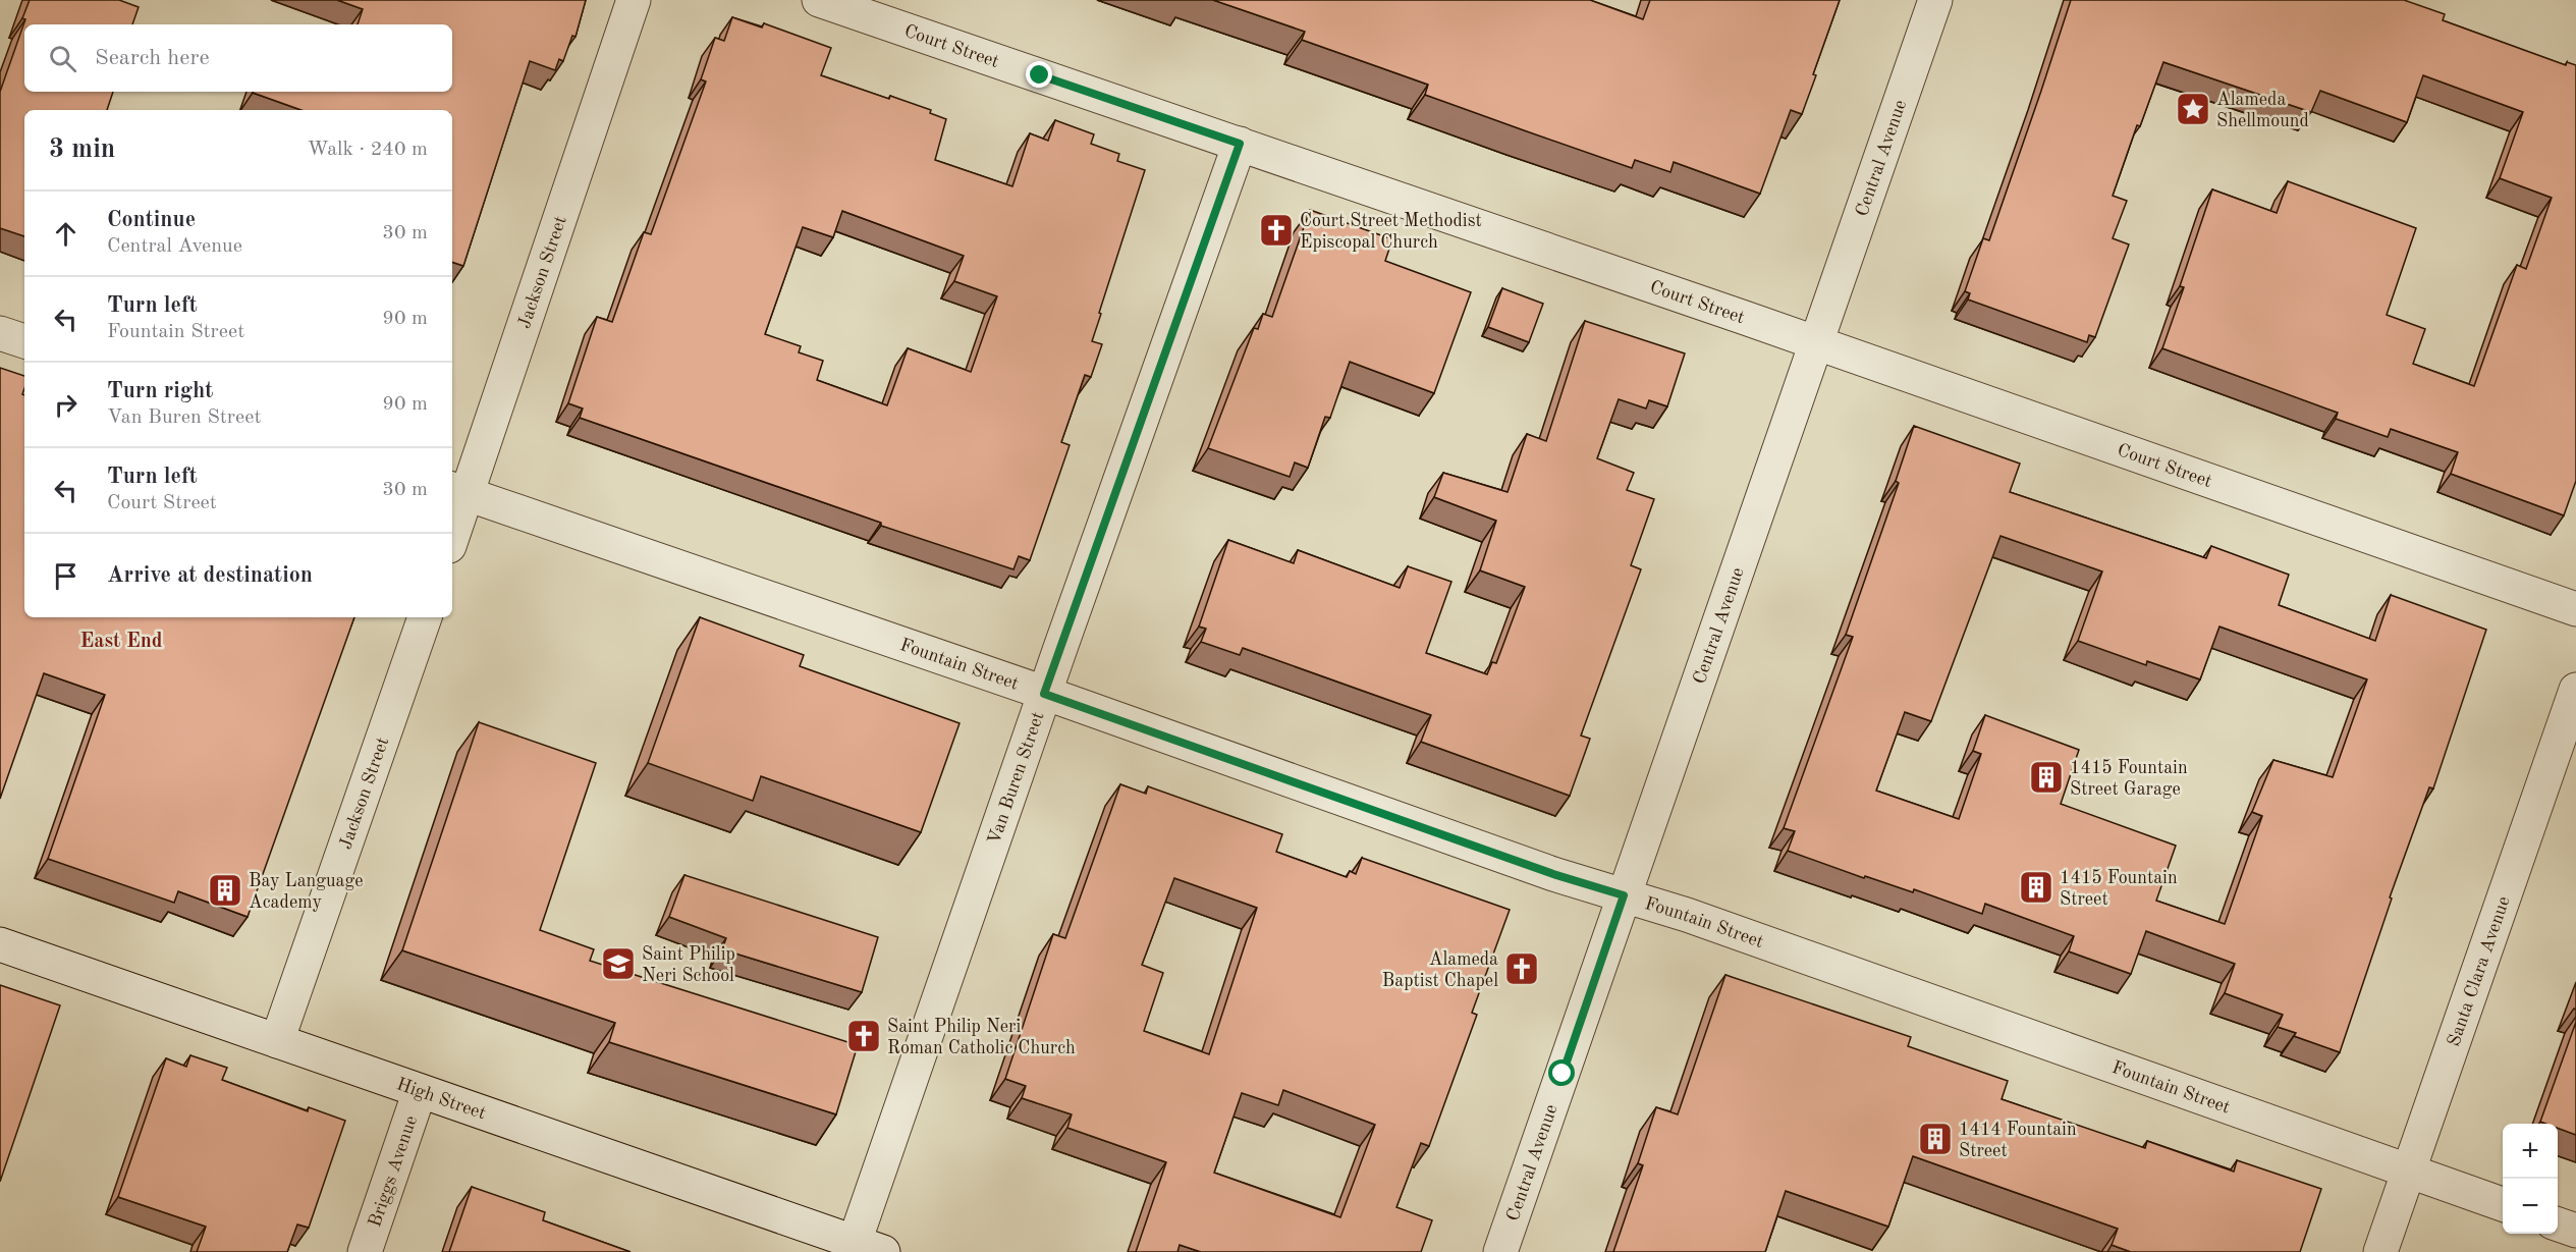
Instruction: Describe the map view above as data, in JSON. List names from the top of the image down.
{
  "streets": {
    "street": [
      "Court Street",
      "Central Avenue",
      "Jackson Street",
      "Fountain Street",
      "Van Buren Street",
      "Santa Clara Avenue",
      "High Street",
      "Briggs Avenue"
    ]
  },
  "crossings": [
    ["Court Street", "Central Avenue"],
    ["Court Street", "Van Buren Street"],
    ["Central Avenue", "Fountain Street"],
    ["Jackson Street", "Fountain Street"],
    ["Jackson Street", "High Street"],
    ["Fountain Street", "Van Buren Street"],
    ["Fountain Street", "Santa Clara Avenue"],
    ["Van Buren Street", "High Street"],
    ["High Street", "Briggs Avenue"]
  ],
  "districts": ["East End"],
  "places": {
    "place": ["Alameda Shellmound"],
    "church": ["Court Street Methodist Episcopal Church", "Alameda Baptist Chapel", "Saint Philip Neri Roman Catholic Church"],
    "building": [
      "1415 Fountain Street Garage",
      "1415 Fountain Street",
      "Bay Language Academy",
      "1414 Fountain Street"
    ],
    "school or university": ["Saint Philip Neri School"]
  },
  "page": {
    "search": "Search here",
    "heading": ["3 min", "Walk · 240 m"],
    "list": [
      ["Continue", "Central Avenue", "30 m"],
      ["Turn left", "Fountain Street", "90 m"],
      ["Turn right", "Van Buren Street", "90 m"],
      ["Turn left", "Court Street", "30 m"],
      "Arrive at destination"
    ],
    "map_buttons": ["+", "−"]
  }
}
